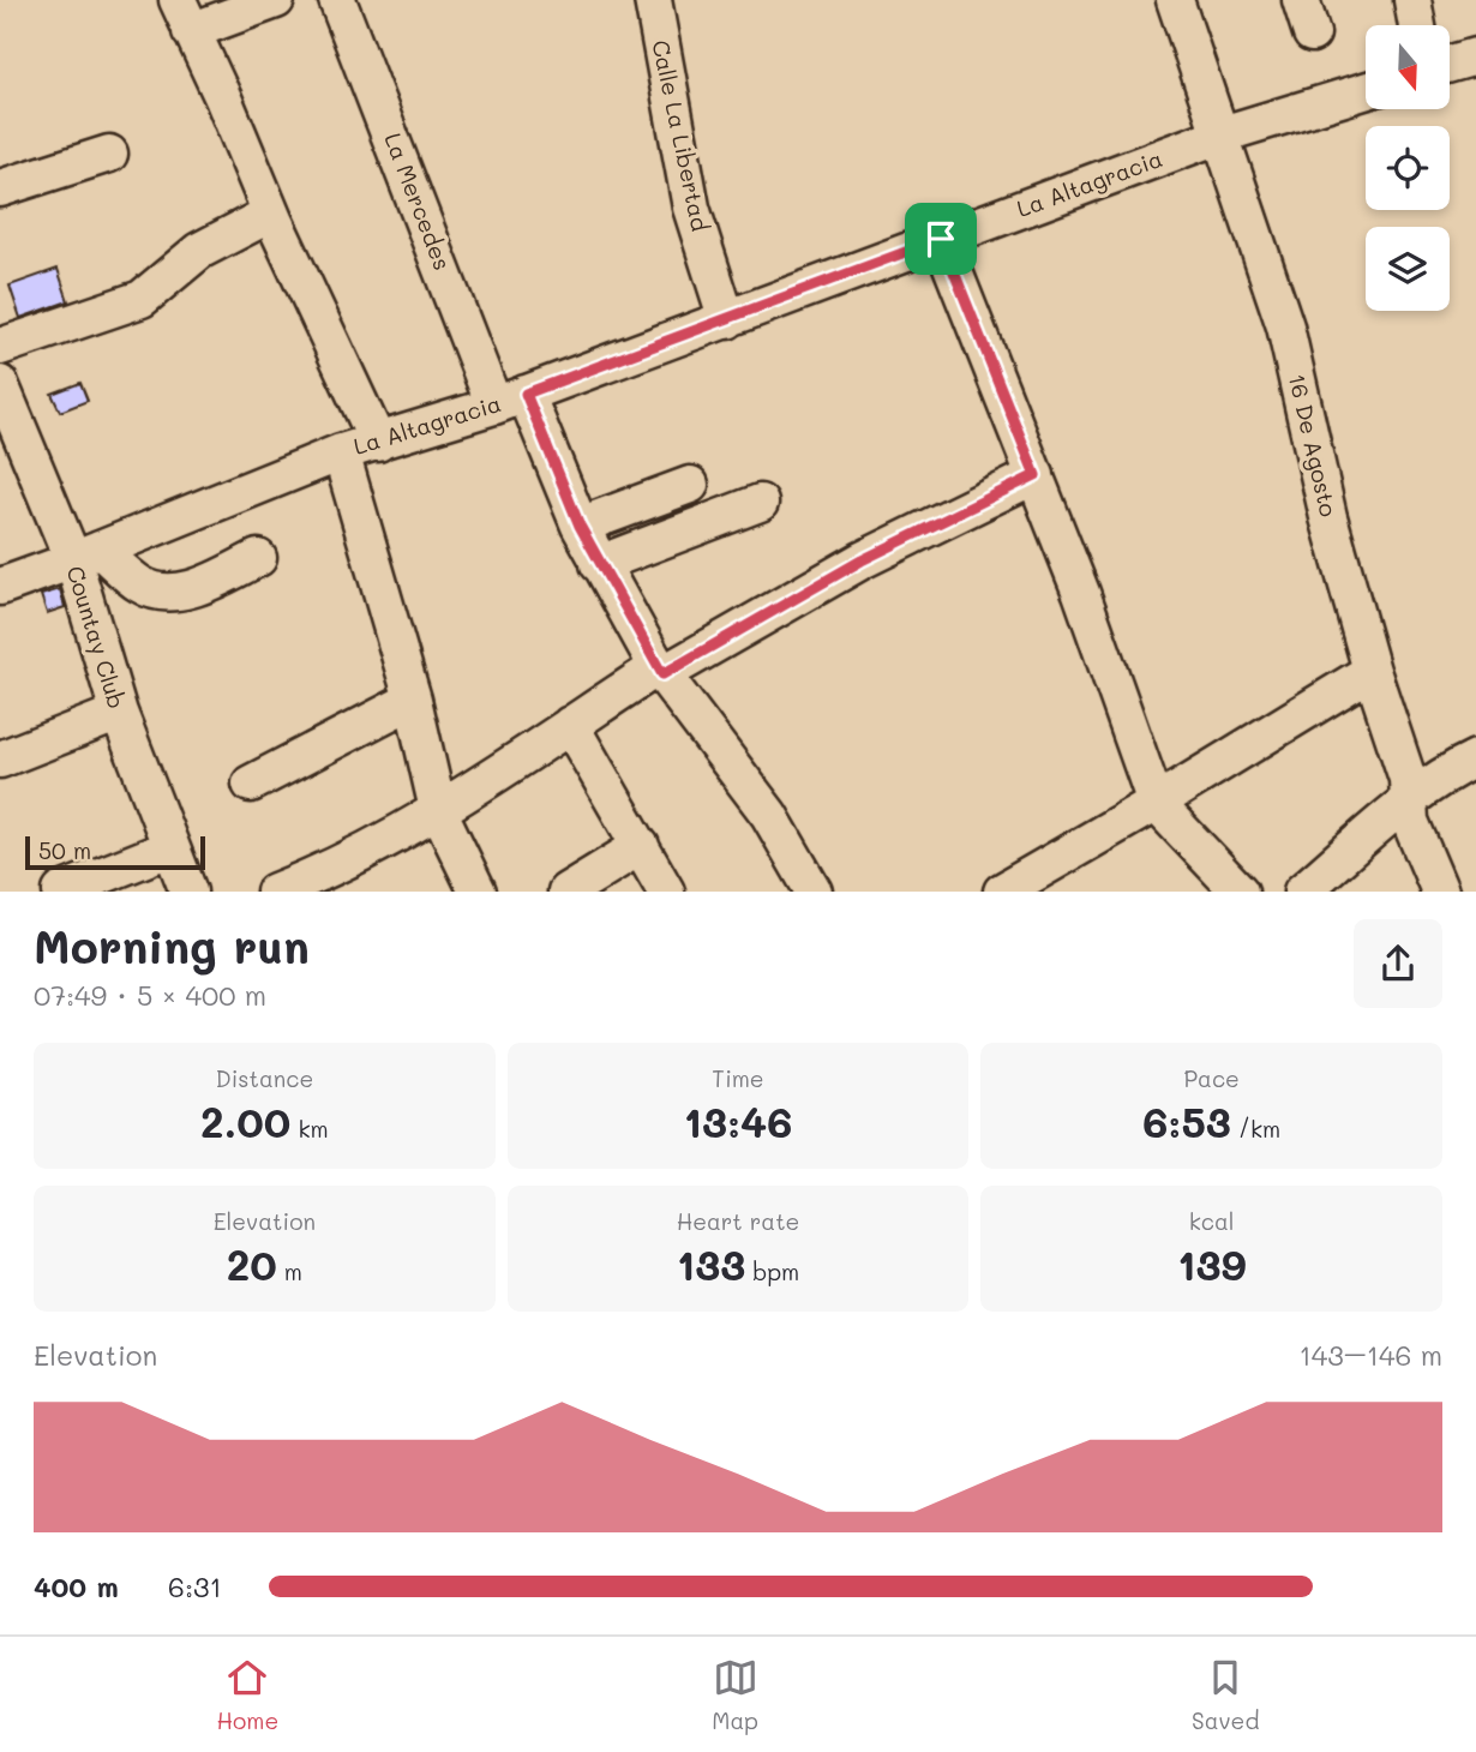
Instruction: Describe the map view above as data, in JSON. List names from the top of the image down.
{
  "streets": {
    "street": [
      "Calle La Libertad",
      "La Altagracia",
      "La Mercedes",
      "16 De Agosto",
      "Countay Club"
    ]
  },
  "crossings": [
    ["Calle La Libertad", "La Altagracia"],
    ["La Altagracia", "La Mercedes"],
    ["La Altagracia", "16 De Agosto"],
    ["La Altagracia", "Countay Club"]
  ],
  "scale_bar": "50 m",
  "north": "bottom",
  "page": {
    "scale": "50 m",
    "heading": ["Morning run", "07:49 · 5 × 400 m"],
    "stats": [
      ["Distance", "2.00 km"],
      ["Time", "13:46"],
      ["Pace", "6:53 /km"],
      ["Elevation", "20 m"],
      ["Heart rate", "133 bpm"],
      ["kcal", "139"]
    ],
    "chart": ["Elevation", "143–146 m"],
    "list": [
      {
        "name": "400 m",
        "note": "6:31"
      }
    ],
    "tabs": ["Home", "Map", "Saved"]
  }
}
